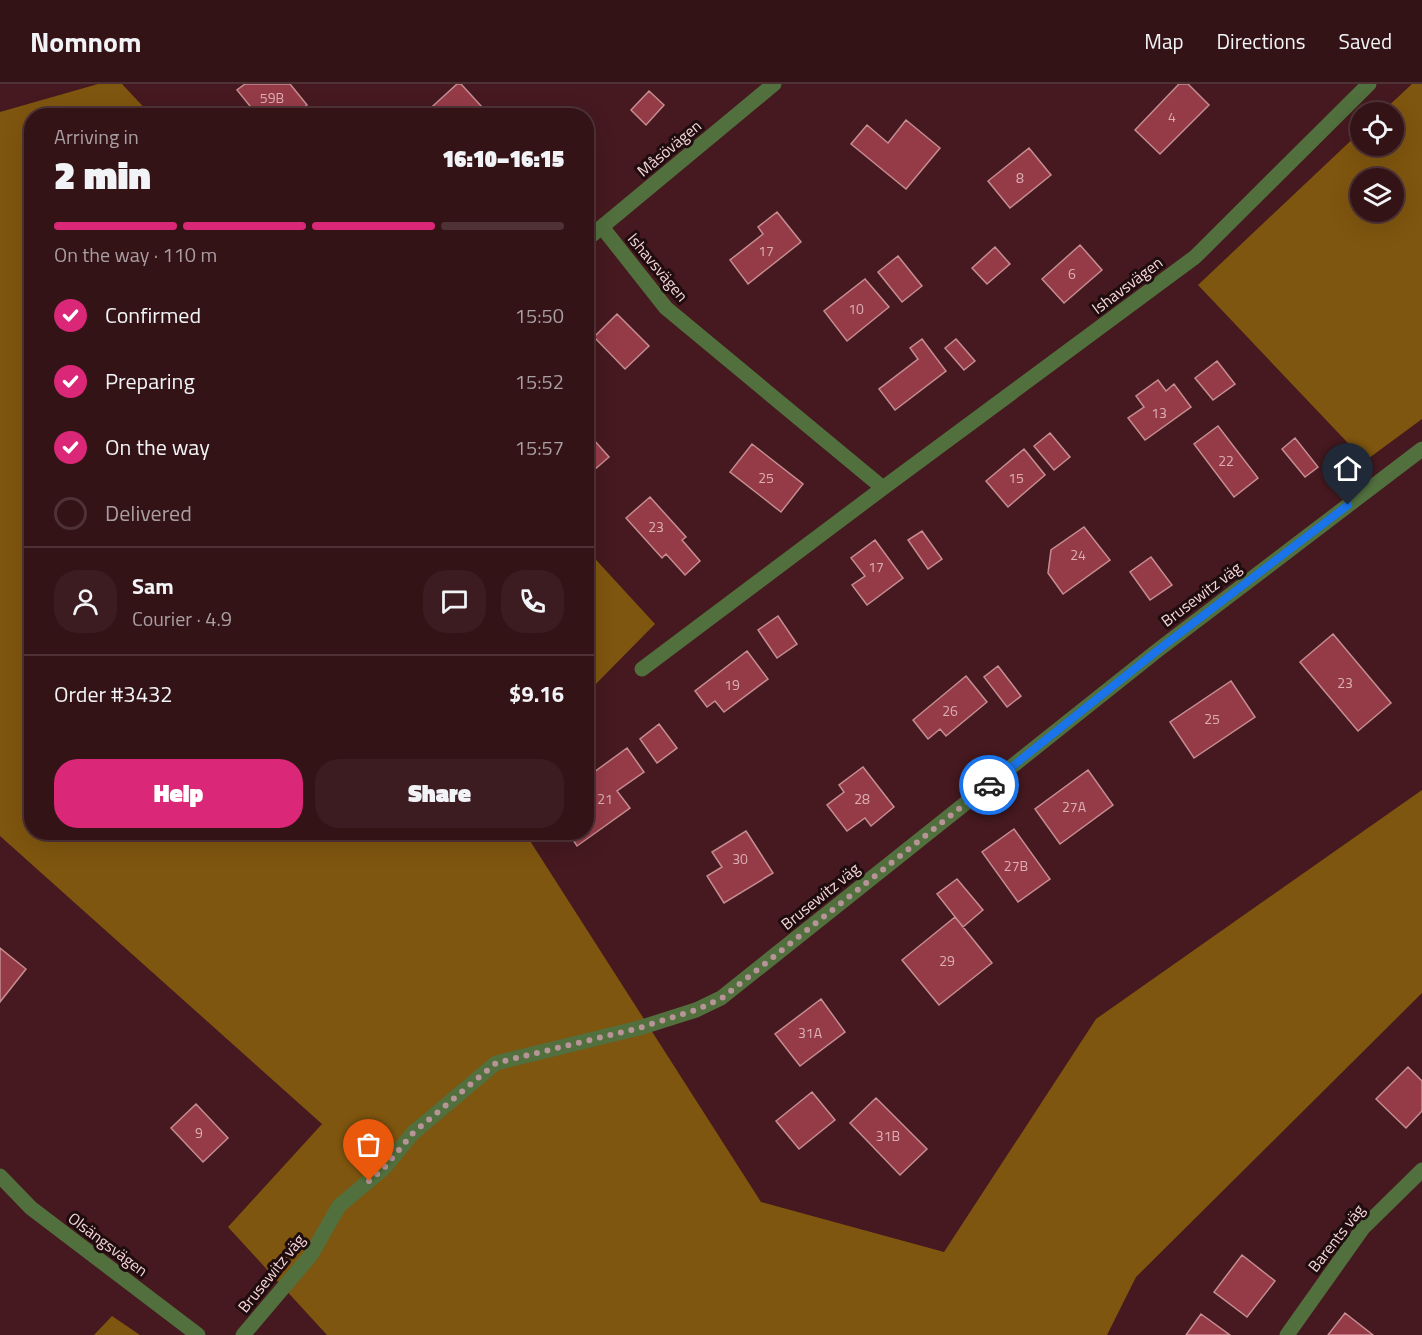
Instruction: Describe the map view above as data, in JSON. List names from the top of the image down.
{
  "streets": {
    "street": [
      "Måsövägen",
      "Ishavsvägen",
      "Brusewitz väg",
      "Barents väg",
      "Olsängsvägen"
    ]
  },
  "crossings": [
    ["Måsövägen", "Ishavsvägen"]
  ],
  "house_numbers": [
    "59B",
    "4",
    "8",
    "17",
    "6",
    "10",
    "13",
    "22",
    "25",
    "15",
    "23",
    "24",
    "17",
    "23",
    "19",
    "26",
    "25",
    "21",
    "28",
    "27A",
    "30",
    "27B",
    "29",
    "31A",
    "9",
    "31B"
  ],
  "page": {
    "header": "Nomnom",
    "nav": ["Map", "Directions", "Saved"],
    "heading": ["2 min", "Arriving in", "16:10–16:15"],
    "panel": [
      "Sam",
      "Courier · 4.9",
      "Order #3432",
      "$9.16"
    ],
    "bar": "On the way · 110 m",
    "list": [
      ["Confirmed", "15:50"],
      ["Preparing", "15:52"],
      ["On the way", "15:57"],
      "Delivered"
    ],
    "buttons": ["Help", "Share"]
  }
}
